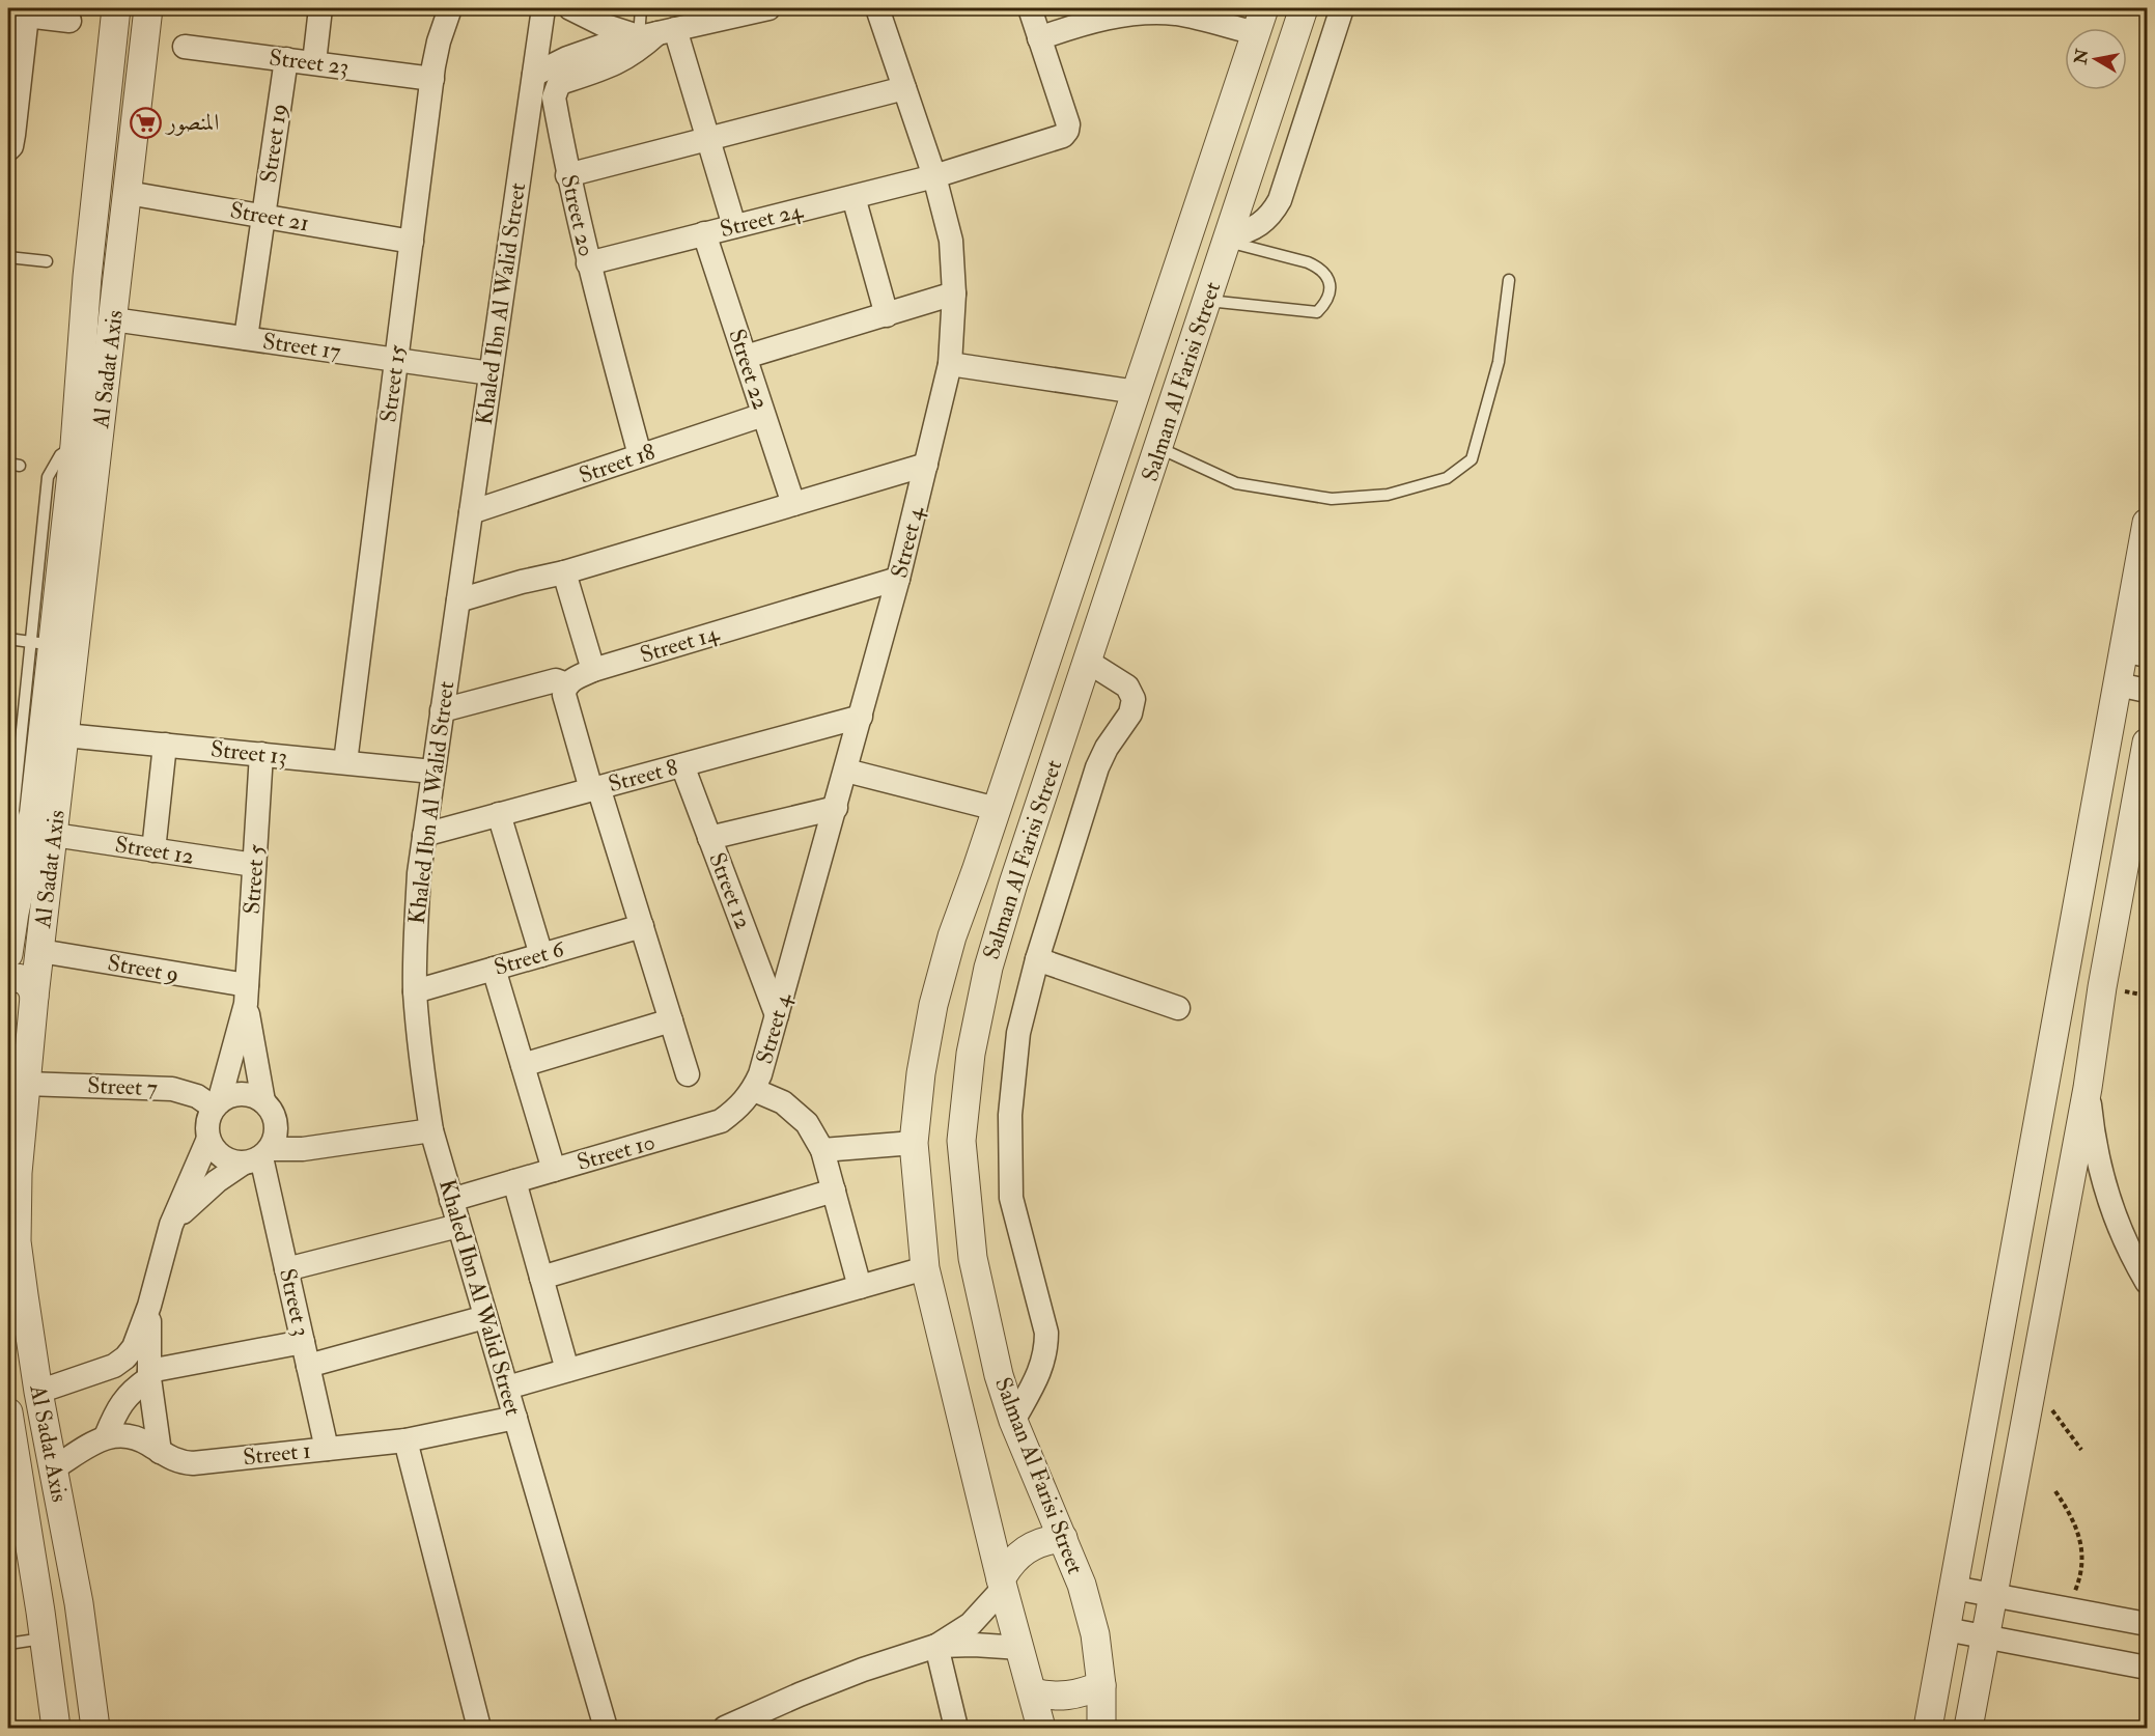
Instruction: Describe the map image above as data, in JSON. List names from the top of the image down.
{
  "streets": {
    "street": [
      "Street 23",
      "Street 19",
      "Street 20",
      "Street 21",
      "Street 24",
      "Khaled Ibn Al Walid Street",
      "Street 17",
      "Al Sadat Axis",
      "Street 22",
      "Salman Al Farisi Street",
      "Street 15",
      "Street 18",
      "Street 4",
      "Street 14",
      "Street 13",
      "Street 8",
      "Street 12",
      "Street 5",
      "Street 6",
      "Street 9",
      "Street 7",
      "Street 10",
      "Street 3",
      "Street 1"
    ]
  },
  "crossings": [
    ["Street 23", "Street 19"],
    ["Street 23", "Street 15"],
    ["Street 19", "Street 21"],
    ["Street 19", "Street 17"],
    ["Street 20", "Street 24"],
    ["Street 20", "Street 18"],
    ["Street 21", "Al Sadat Axis"],
    ["Street 21", "Street 15"],
    ["Street 24", "Street 22"],
    ["Street 24", "Street 4"],
    ["Khaled Ibn Al Walid Street", "Street 17"],
    ["Khaled Ibn Al Walid Street", "Street 18"],
    ["Khaled Ibn Al Walid Street", "Street 13"],
    ["Khaled Ibn Al Walid Street", "Street 8"],
    ["Khaled Ibn Al Walid Street", "Street 6"],
    ["Khaled Ibn Al Walid Street", "Street 10"],
    ["Khaled Ibn Al Walid Street", "Street 1"],
    ["Street 17", "Al Sadat Axis"],
    ["Street 17", "Street 15"],
    ["Al Sadat Axis", "Street 13"],
    ["Al Sadat Axis", "Street 12"],
    ["Al Sadat Axis", "Street 9"],
    ["Al Sadat Axis", "Street 7"],
    ["Street 22", "Street 18"],
    ["Street 15", "Street 13"],
    ["Street 4", "Street 14"],
    ["Street 4", "Street 8"],
    ["Street 4", "Street 12"],
    ["Street 4", "Street 10"],
    ["Street 13", "Street 5"],
    ["Street 8", "Street 12"],
    ["Street 12", "Street 5"],
    ["Street 5", "Street 9"],
    ["Street 5", "Street 7"],
    ["Street 5", "Street 3"],
    ["Street 7", "Street 3"],
    ["Street 3", "Street 1"]
  ],
  "places": {
    "supermarket": ["المنصور"]
  },
  "north": "left"
}
